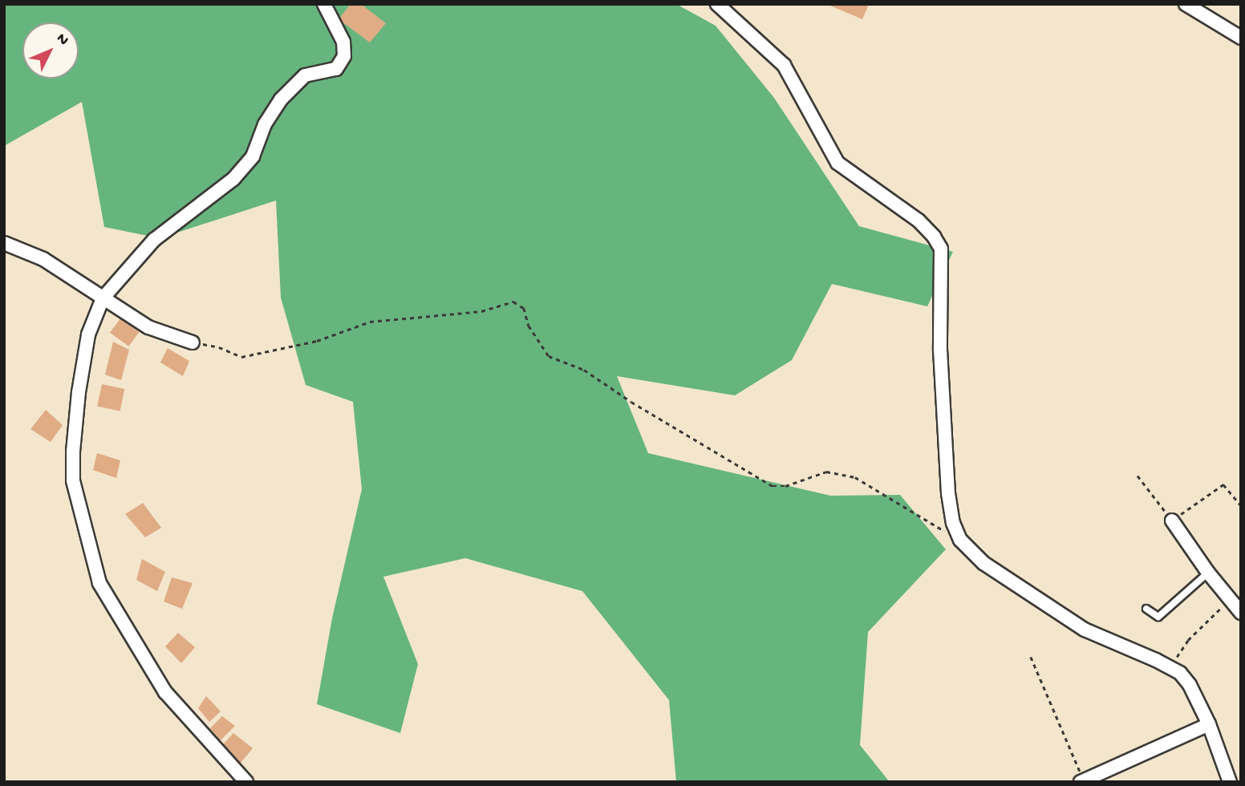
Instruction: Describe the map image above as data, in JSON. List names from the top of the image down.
{
  "north": "top right"
}
